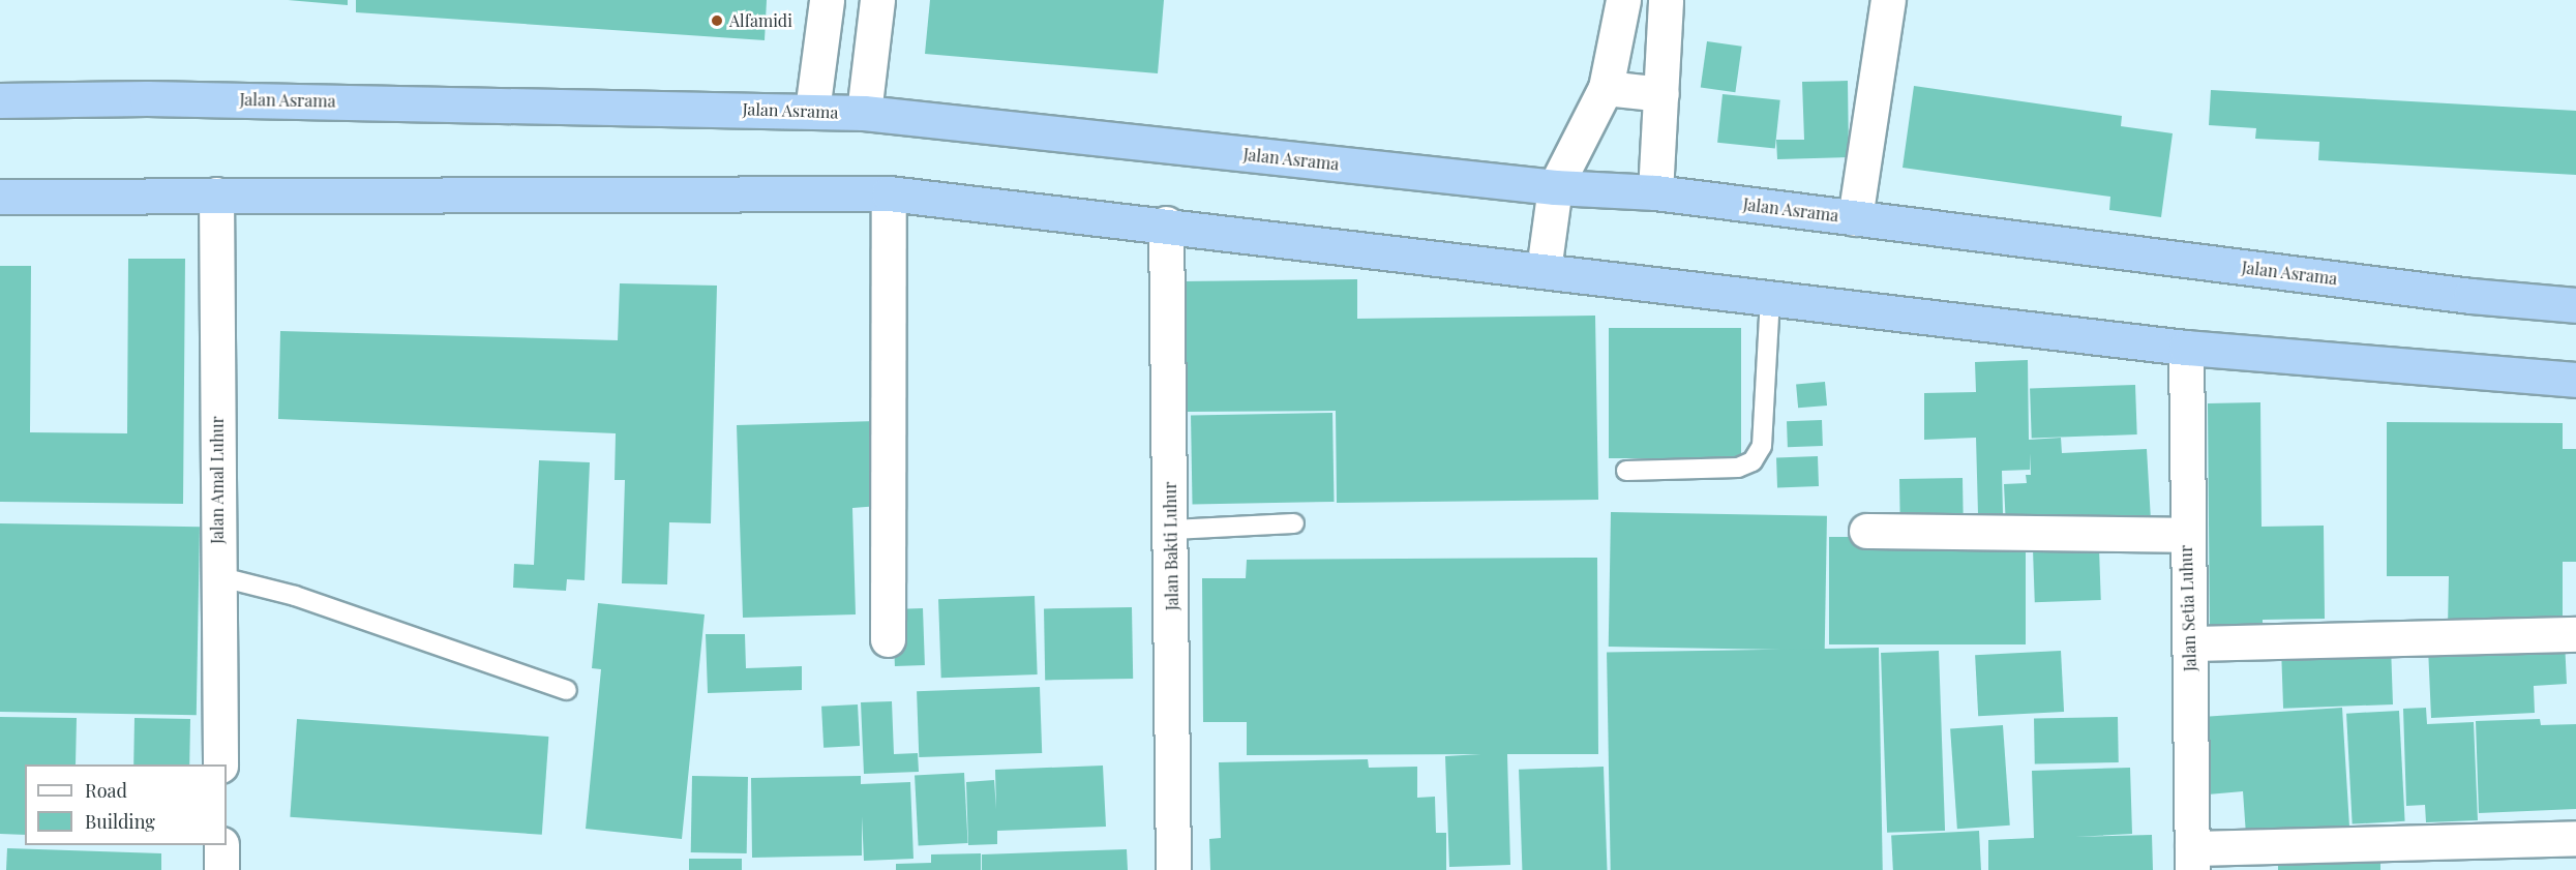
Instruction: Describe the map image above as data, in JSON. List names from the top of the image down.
{
  "streets": {
    "highway": ["Jalan Asrama"],
    "street": ["Jalan Amal Luhur", "Jalan Bakti Luhur", "Jalan Setia Luhur"]
  },
  "places": ["Alfamidi"],
  "legend": ["Road", "Building"]
}
